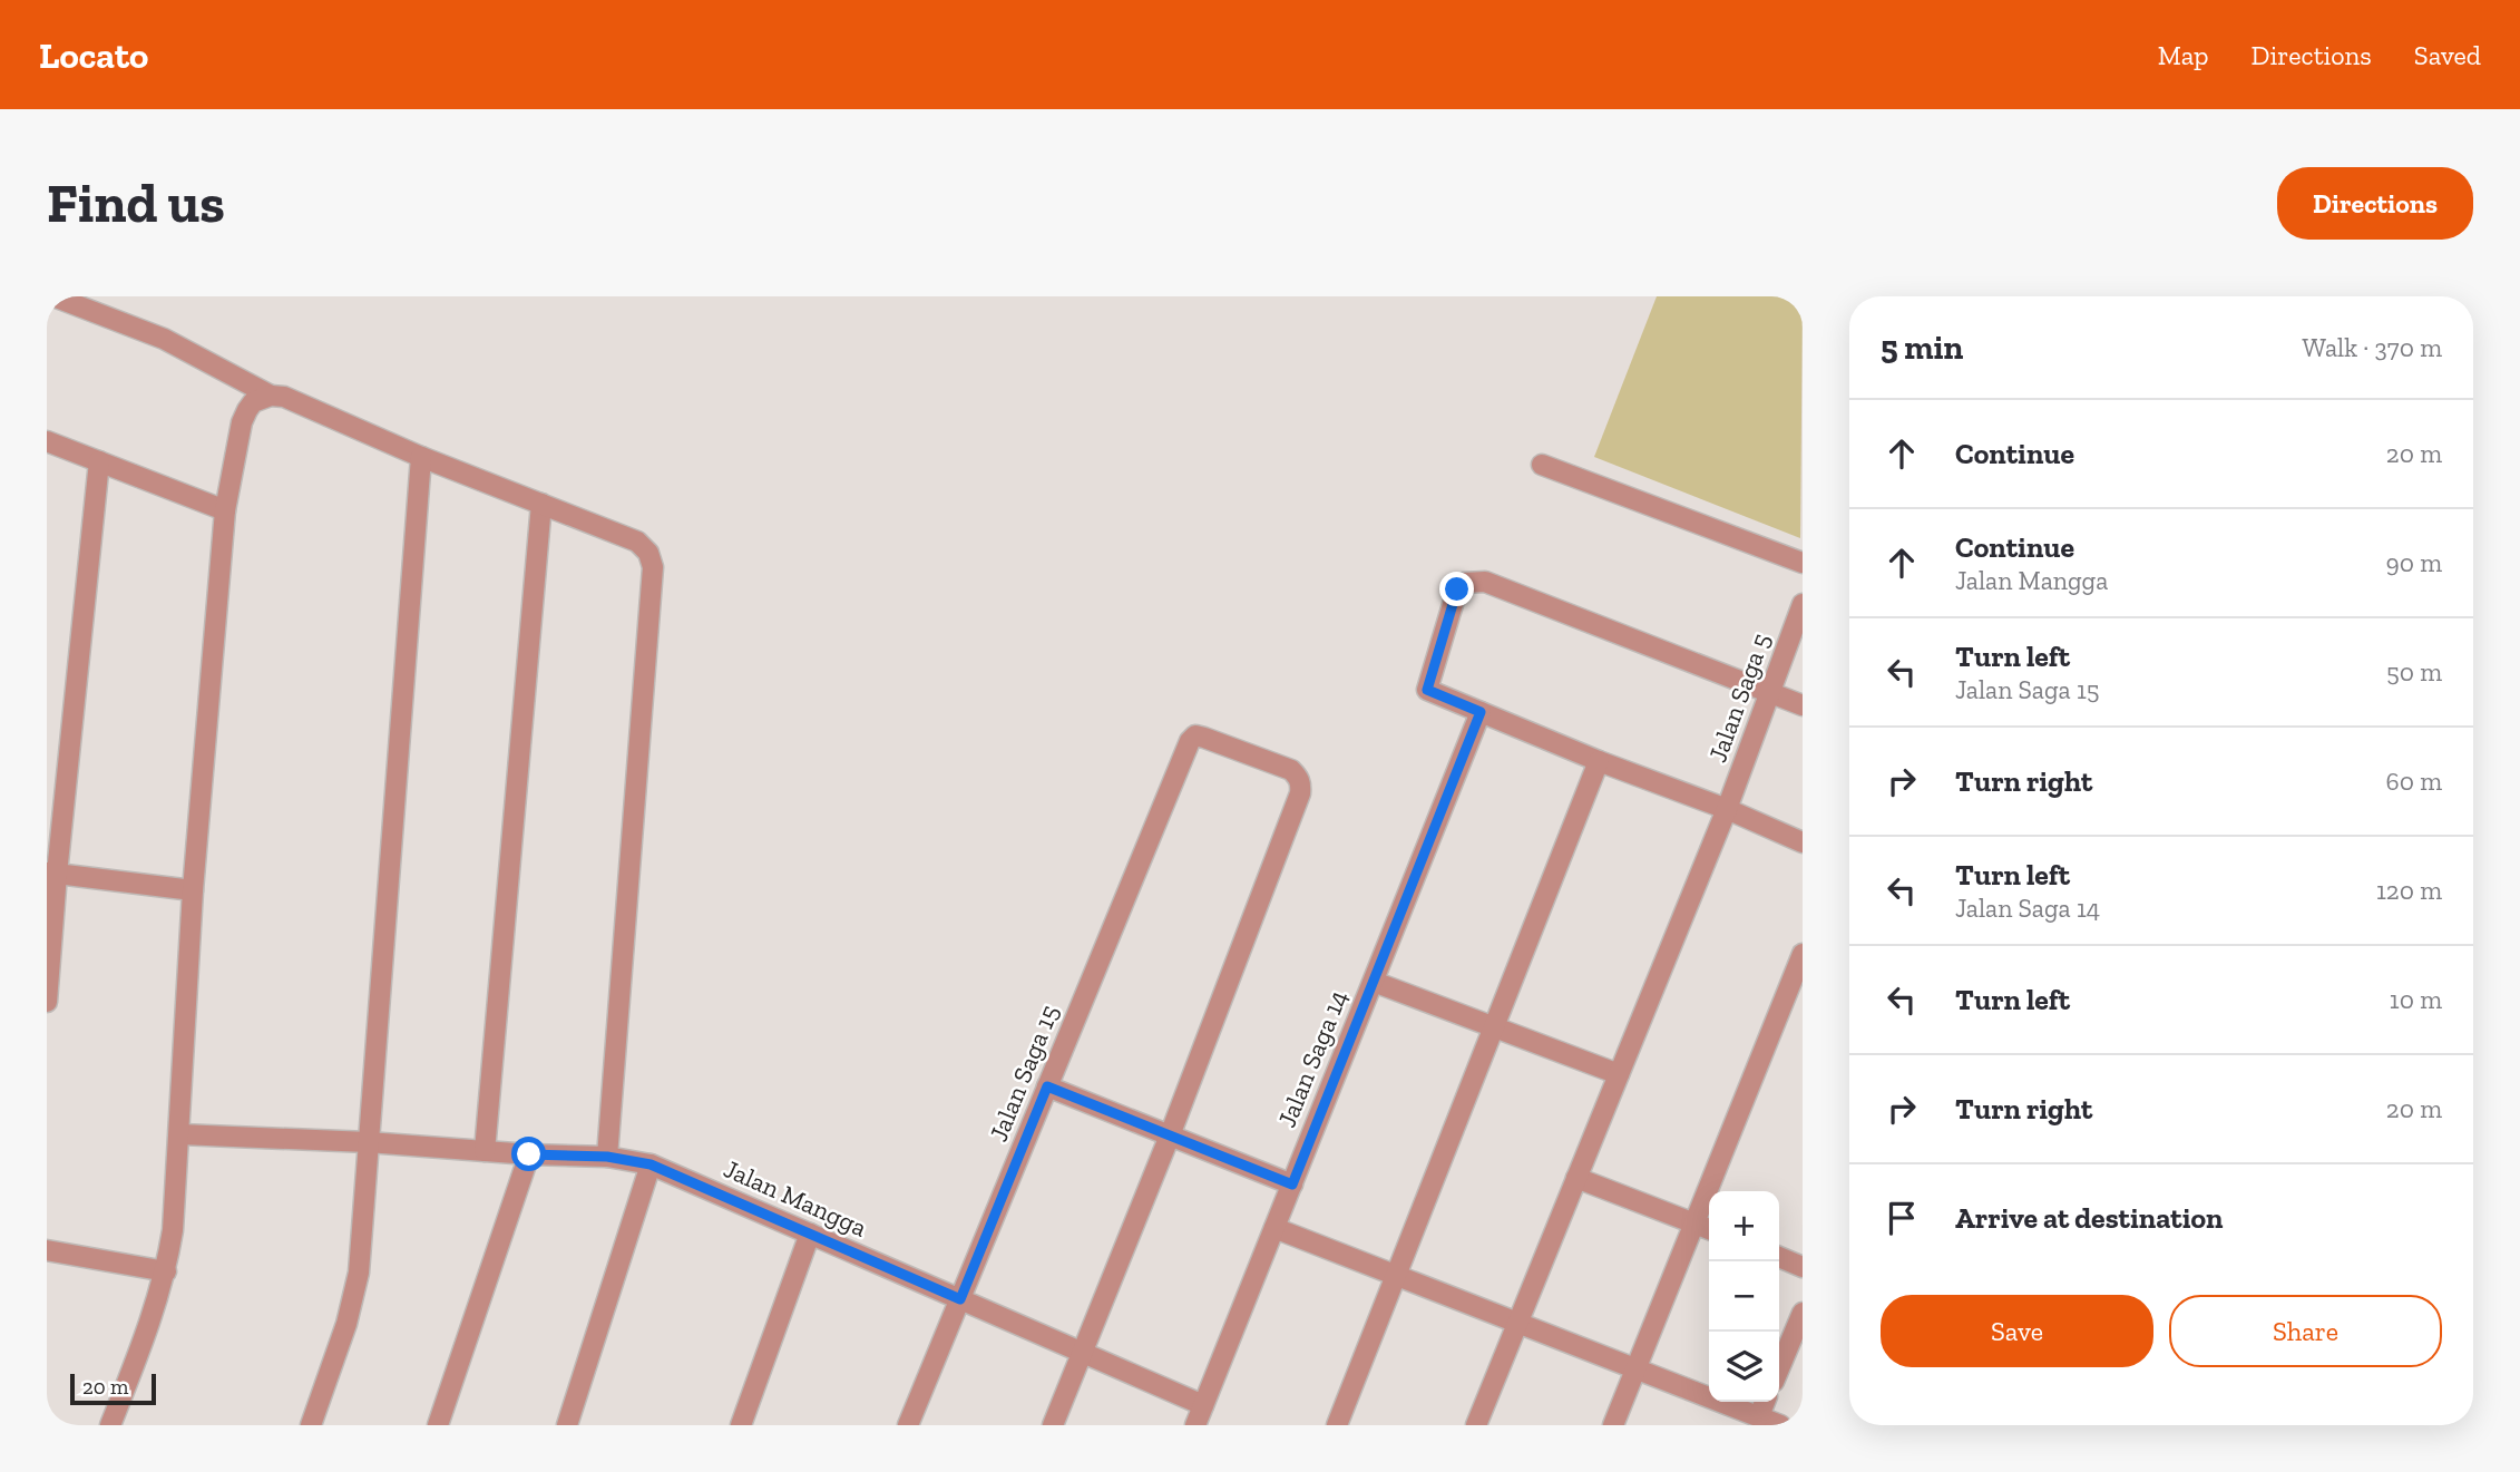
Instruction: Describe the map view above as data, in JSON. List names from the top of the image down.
{
  "streets": {
    "street": [
      "Jalan Saga 5",
      "Jalan Saga 14",
      "Jalan Saga 15",
      "Jalan Mangga"
    ]
  },
  "crossings": [
    ["Jalan Saga 14", "Jalan Mangga"],
    ["Jalan Saga 15", "Jalan Mangga"]
  ],
  "scale_bar": "20 m",
  "page": {
    "header": "Locato",
    "nav": ["Map", "Directions", "Saved"],
    "buttons": [
      "Directions",
      ["Save", "Share"]
    ],
    "title": "Find us",
    "heading": ["5 min", "Walk · 370 m"],
    "list": [
      ["Continue", "20 m"],
      ["Continue", "Jalan Mangga", "90 m"],
      ["Turn left", "Jalan Saga 15", "50 m"],
      ["Turn right", "60 m"],
      ["Turn left", "Jalan Saga 14", "120 m"],
      ["Turn left", "10 m"],
      ["Turn right", "20 m"],
      "Arrive at destination"
    ],
    "map_buttons": ["+", "−"],
    "scale": "20 m"
  }
}
